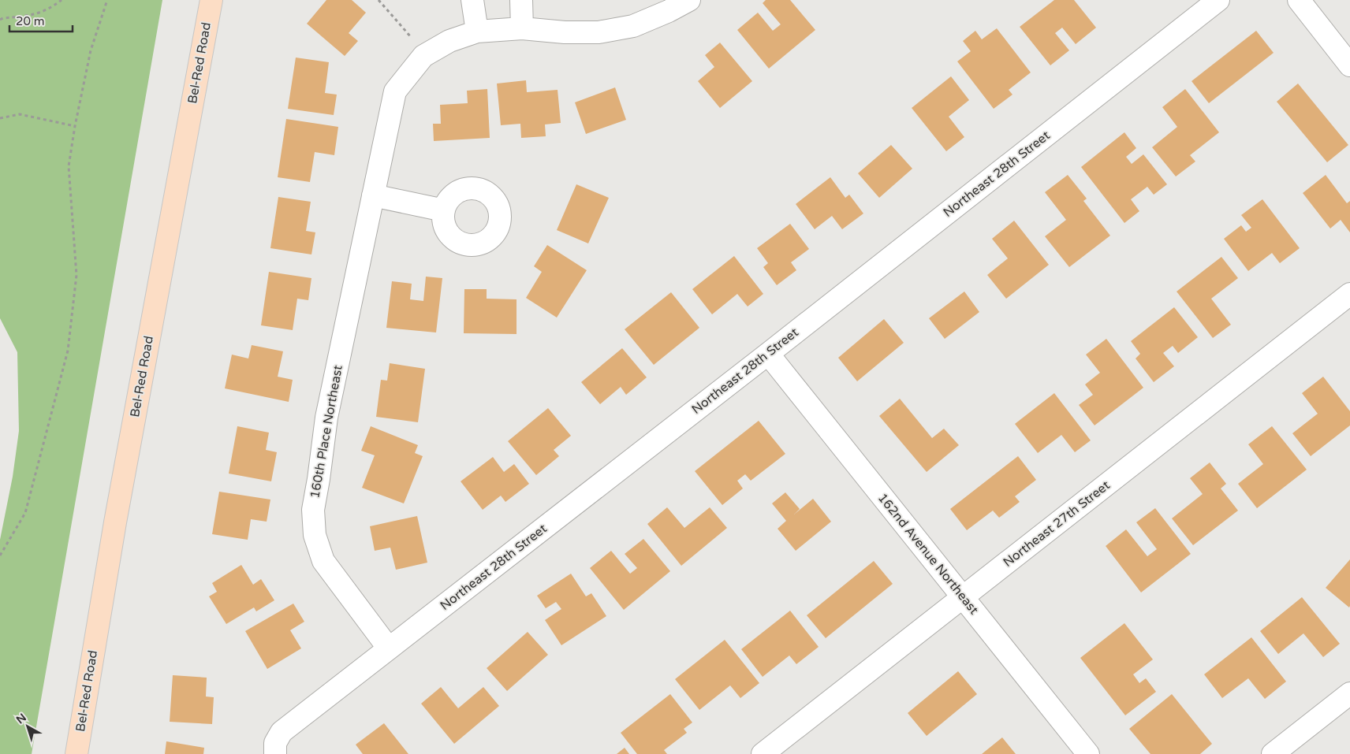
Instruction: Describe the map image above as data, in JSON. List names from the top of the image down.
{
  "streets": {
    "main road": ["Bel-Red Road"],
    "street": [
      "Northeast 28th Street",
      "160th Place Northeast",
      "Northeast 27th Street",
      "162nd Avenue Northeast"
    ]
  },
  "crossings": [
    ["Northeast 28th Street", "160th Place Northeast"],
    ["Northeast 28th Street", "162nd Avenue Northeast"],
    ["Northeast 27th Street", "162nd Avenue Northeast"]
  ],
  "scale_bar": "20 m",
  "north": "top left"
}
